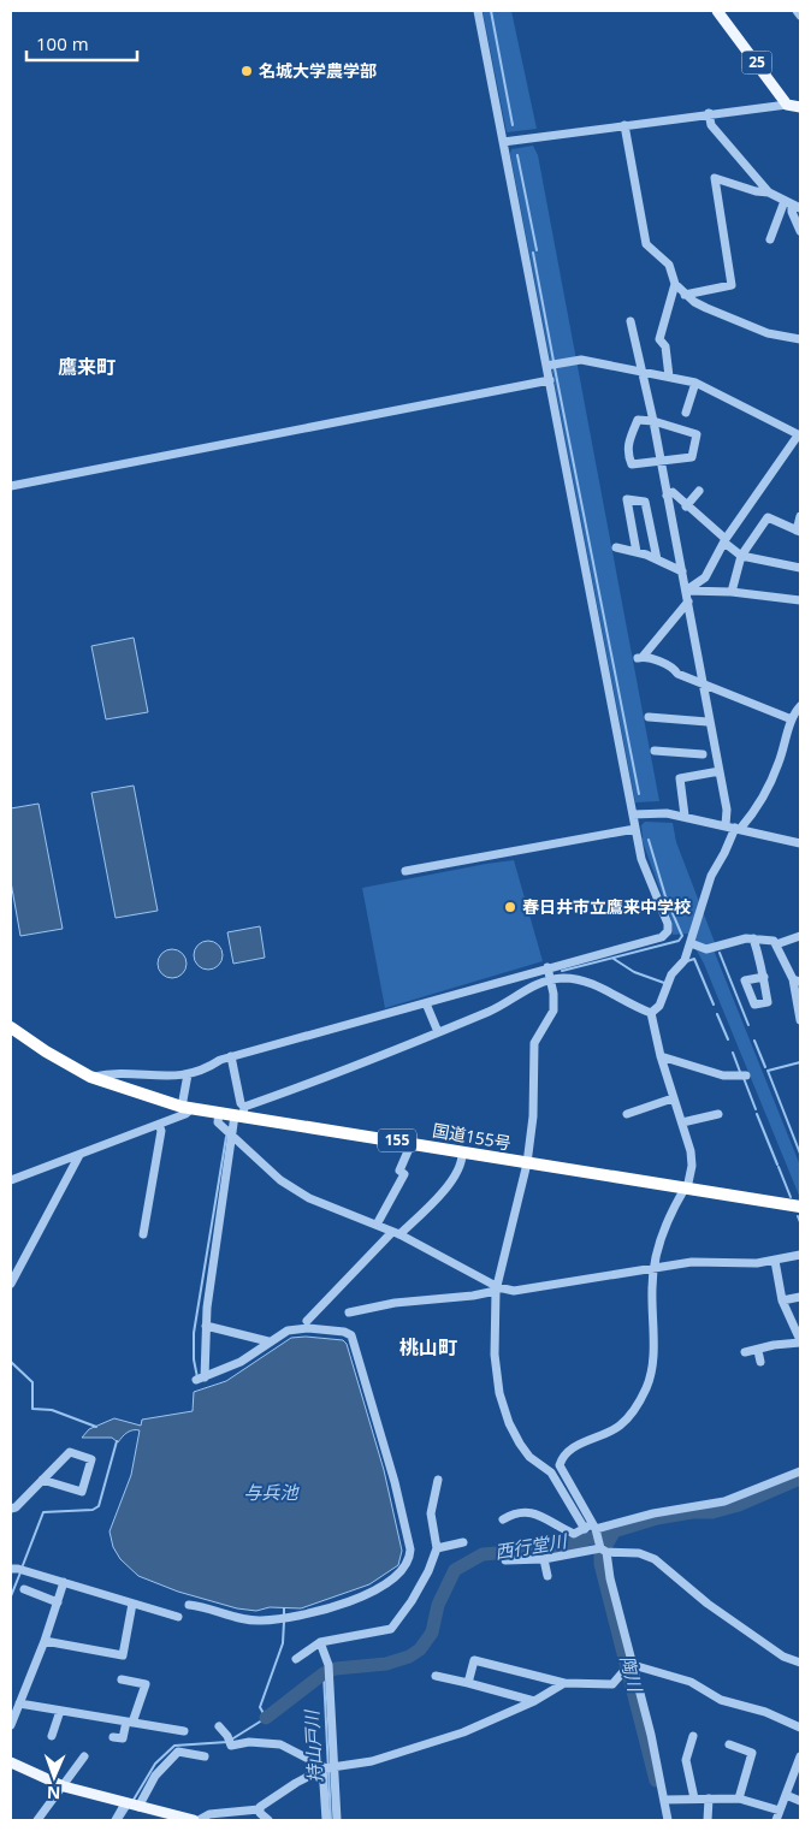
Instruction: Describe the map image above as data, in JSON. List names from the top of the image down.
{
  "streets": {
    "highway": ["国道155号", "155"],
    "main road": ["25"]
  },
  "districts": ["鷹来町", "桃山町"],
  "water": [
    "与兵池",
    "西行堂川",
    "陶川",
    "持山戸川"
  ],
  "places": ["名城大学農学部", "春日井市立鷹来中学校"],
  "scale_bar": "100 m",
  "north": "bottom"
}
